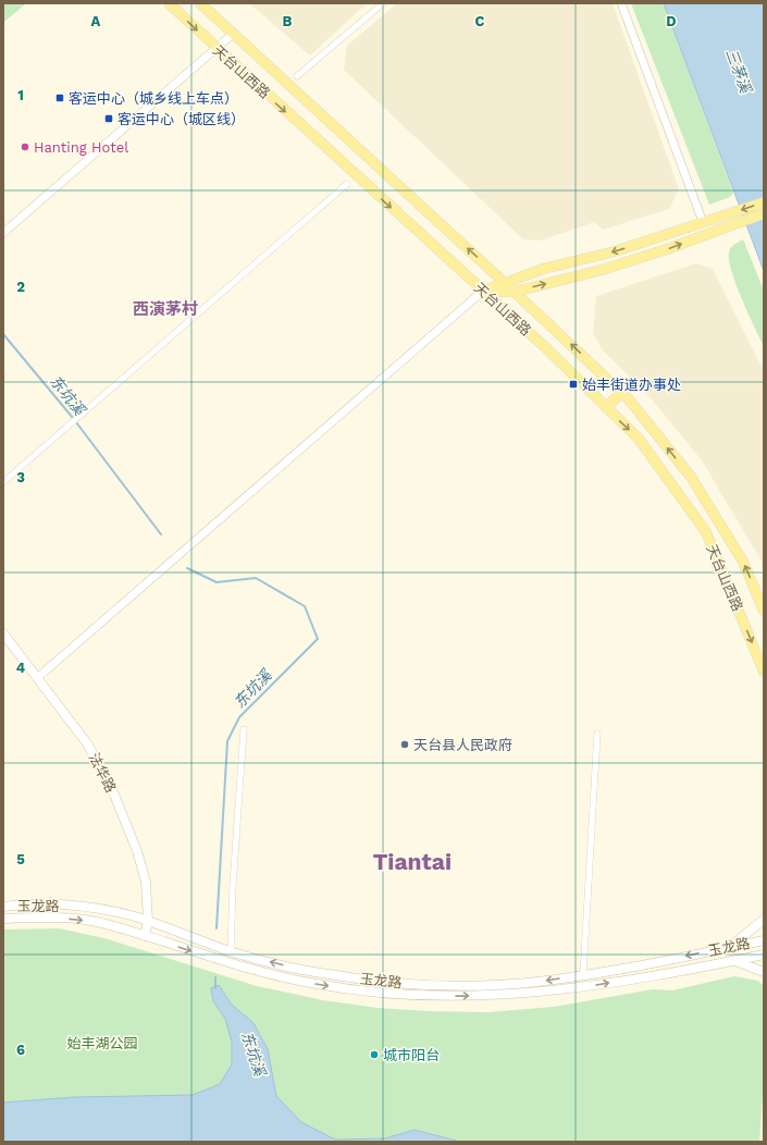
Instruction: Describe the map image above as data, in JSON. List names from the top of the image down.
{
  "streets": {
    "main road": ["天台山西路", "法华路", "玉龙路"]
  },
  "crossings": [
    ["法华路", "玉龙路"]
  ],
  "districts": ["西演茅村", "Tiantai"],
  "water": ["三茅溪", "东坑溪"],
  "parks": ["始丰湖公园"],
  "places": {
    "transit": ["客运中心（城乡线上车点）", "客运中心（城区线）", "始丰街道办事处"],
    "other": ["Hanting Hotel", "天台县人民政府", "城市阳台"]
  },
  "grid": {
    "columns": [
      "A",
      "B",
      "C",
      "D"
    ],
    "rows": [
      "1",
      "2",
      "3",
      "4",
      "5",
      "6"
    ]
  }
}
